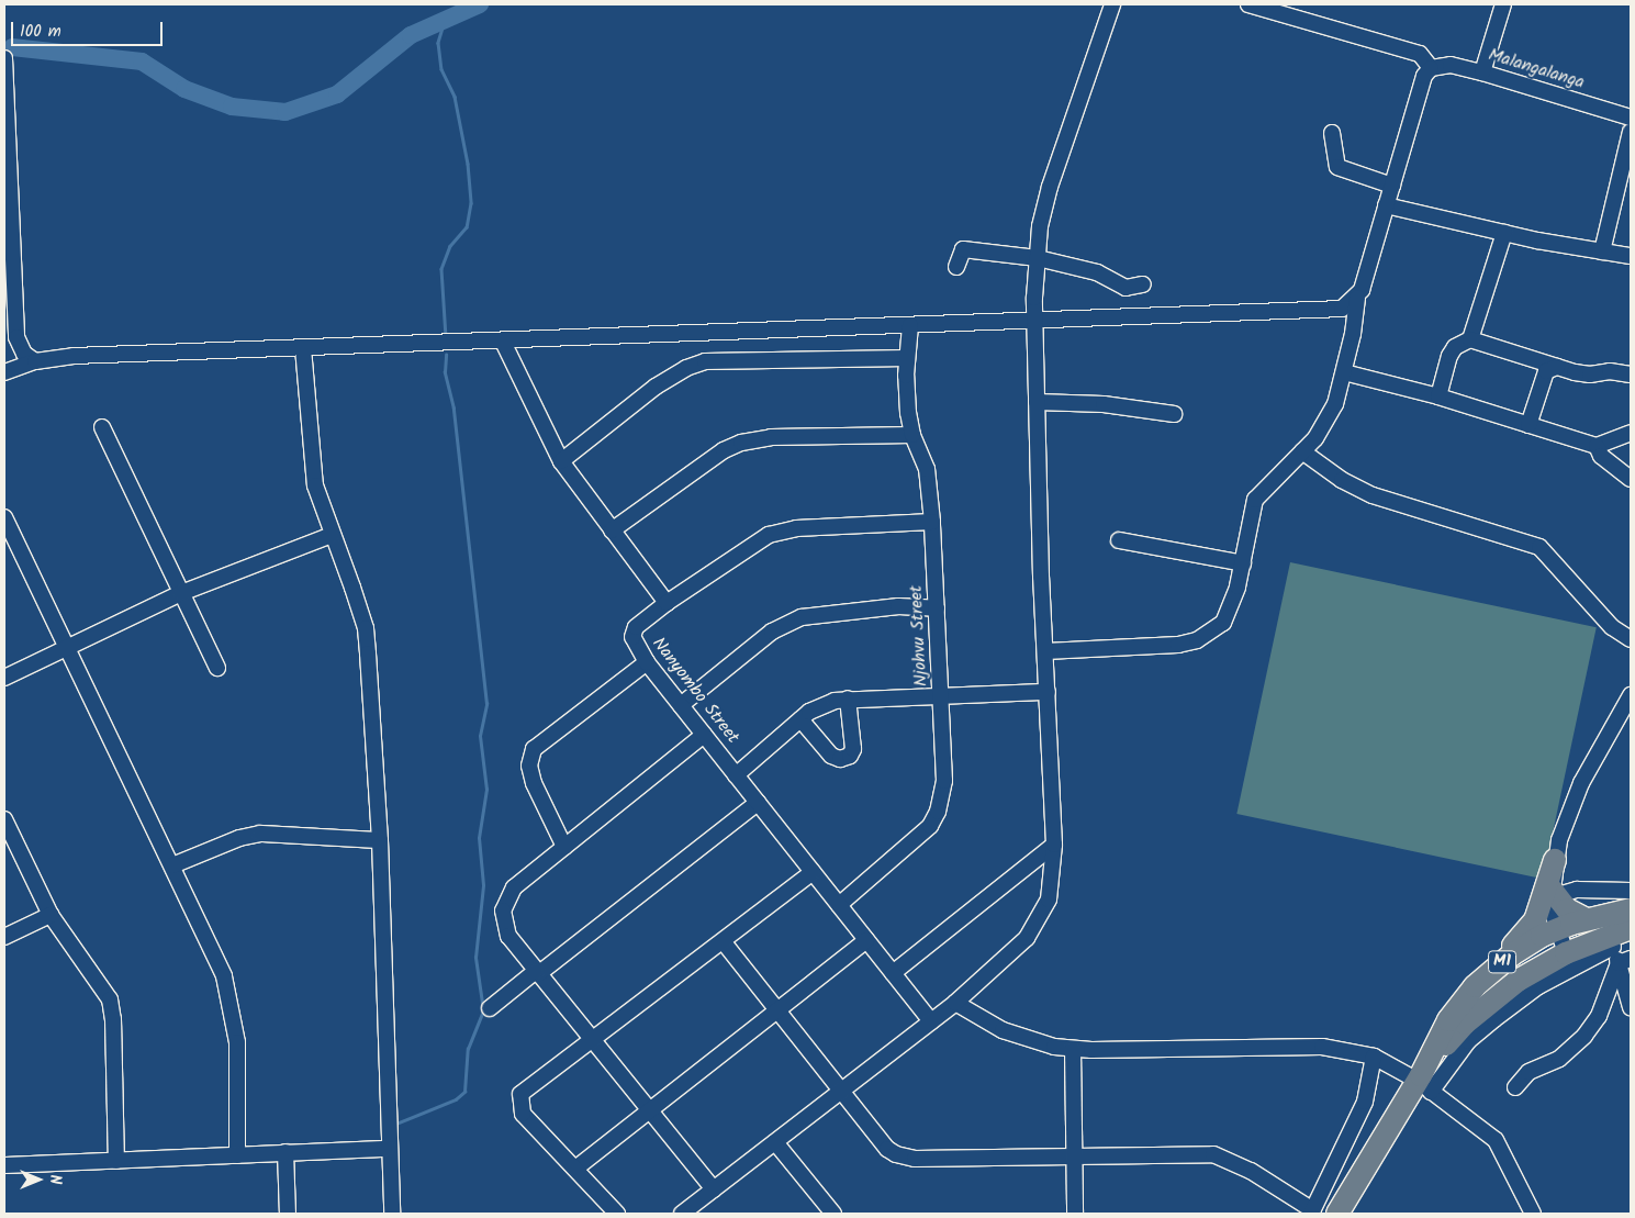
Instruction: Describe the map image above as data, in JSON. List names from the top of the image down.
{
  "streets": {
    "highway": ["M1"],
    "street": ["Malangalanga", "Njohvu Street", "Nanyombo Street"]
  },
  "crossings": [
    ["Njohvu Street", "Nanyombo Street"]
  ],
  "scale_bar": "100 m",
  "north": "right"
}
